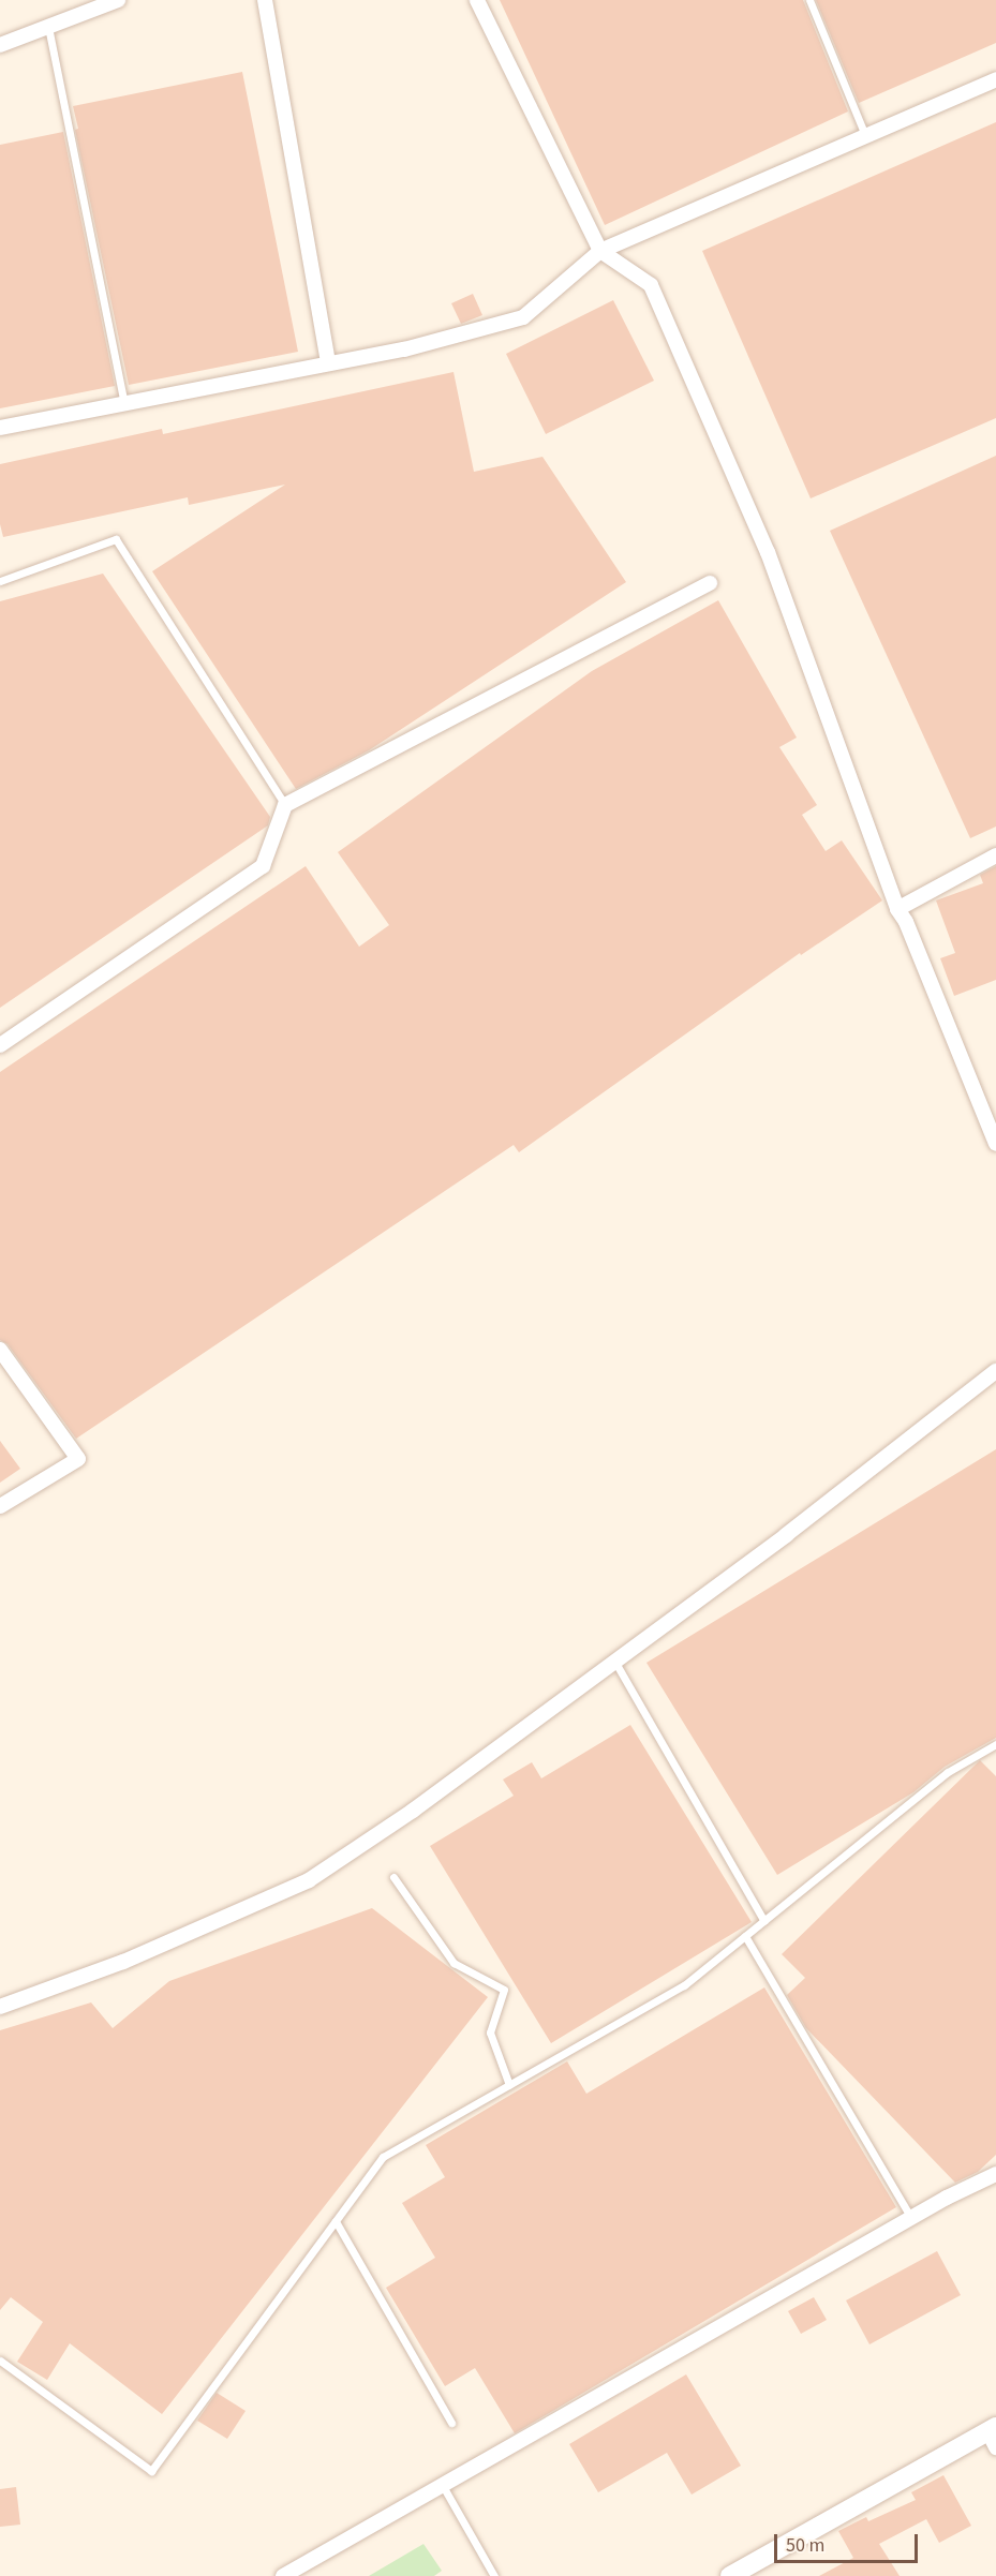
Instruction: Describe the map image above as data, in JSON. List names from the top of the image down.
{
  "scale_bar": "50 m"
}
